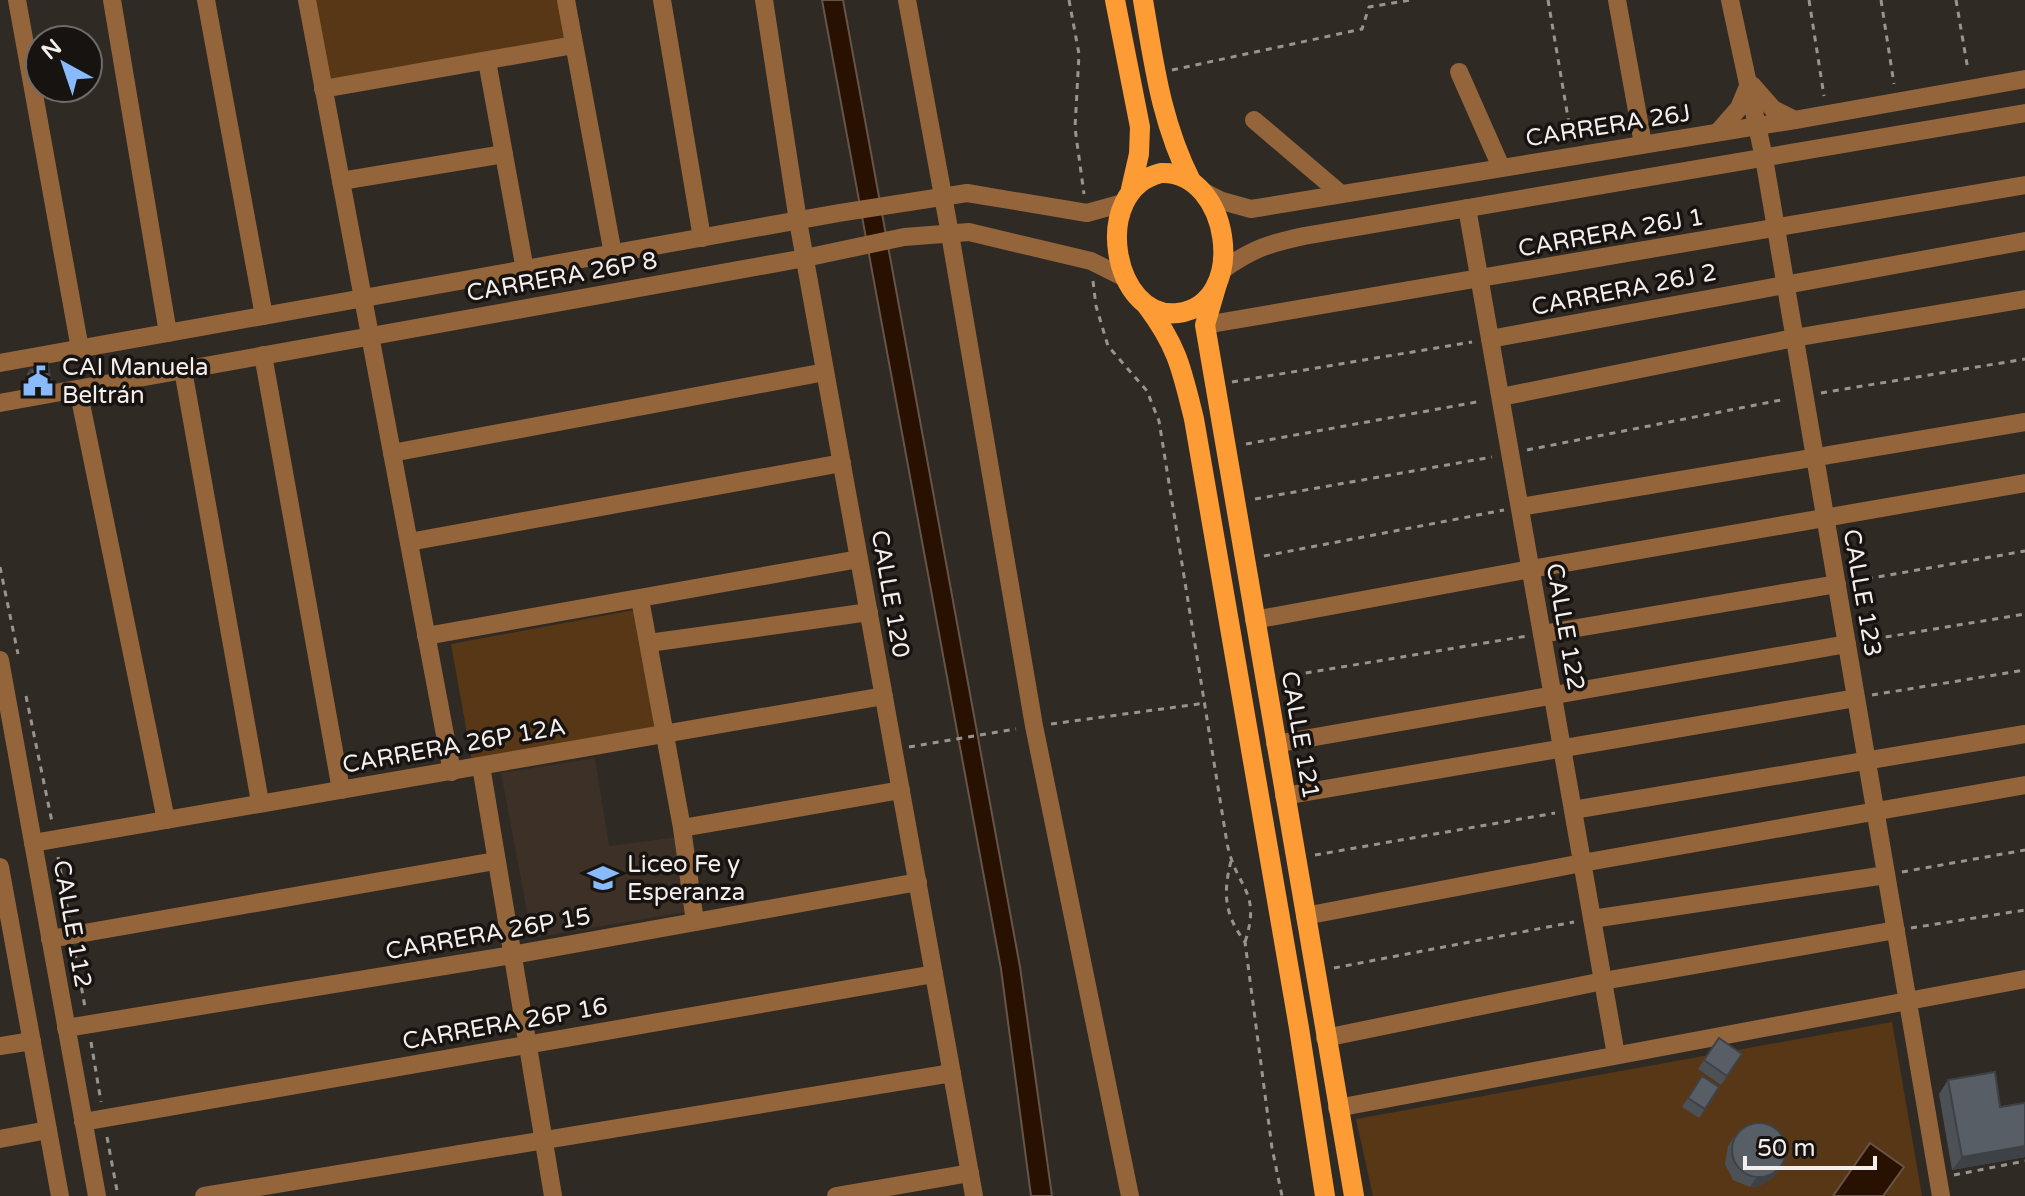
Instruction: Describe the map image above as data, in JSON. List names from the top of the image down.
{
  "streets": {
    "main road": ["CALLE 121"],
    "street": [
      "CARRERA 26J",
      "CARRERA 26J 1",
      "CARRERA 26P 8",
      "CARRERA 26J 2",
      "CALLE 123",
      "CALLE 120",
      "CALLE 122",
      "CARRERA 26P 12A",
      "CALLE 112",
      "CARRERA 26P 15",
      "CARRERA 26P 16"
    ]
  },
  "crossings": [
    ["CARRERA 26J", "CARRERA 26P 8"],
    ["CARRERA 26J", "CALLE 123"],
    ["CARRERA 26J", "CALLE 121"],
    ["CARRERA 26J 1", "CALLE 123"],
    ["CARRERA 26J 1", "CALLE 122"],
    ["CARRERA 26J 1", "CALLE 121"],
    ["CARRERA 26P 8", "CALLE 120"],
    ["CARRERA 26P 8", "CALLE 121"],
    ["CARRERA 26J 2", "CALLE 123"],
    ["CARRERA 26J 2", "CALLE 122"],
    ["CALLE 120", "CARRERA 26P 12A"],
    ["CALLE 120", "CARRERA 26P 15"],
    ["CALLE 120", "CARRERA 26P 16"],
    ["CARRERA 26P 12A", "CALLE 112"],
    ["CALLE 112", "CARRERA 26P 15"],
    ["CALLE 112", "CARRERA 26P 16"]
  ],
  "places": {
    "public building": ["CAI Manuela Beltrán"],
    "school or university": ["Liceo Fe y Esperanza"]
  },
  "scale_bar": "50 m",
  "north": "top left"
}
